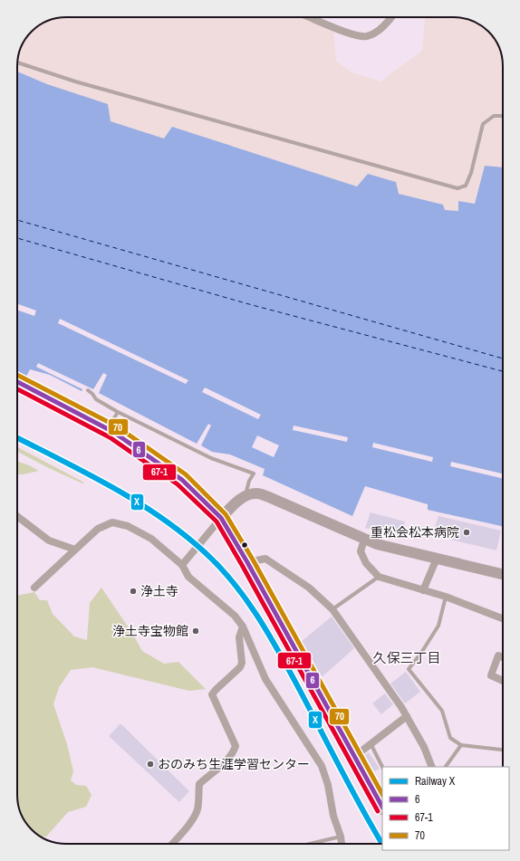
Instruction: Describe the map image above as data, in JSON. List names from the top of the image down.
{
  "districts": ["久保三丁目"],
  "places": [
    "重松会松本病院",
    "浄土寺",
    "浄土寺宝物館",
    "おのみち生涯学習センター"
  ],
  "lines": [
    "transit line 70",
    "transit line 6",
    "transit line 67-1",
    "rail line X"
  ],
  "legend": [
    "Railway X",
    "6",
    "67-1",
    "70"
  ]
}
